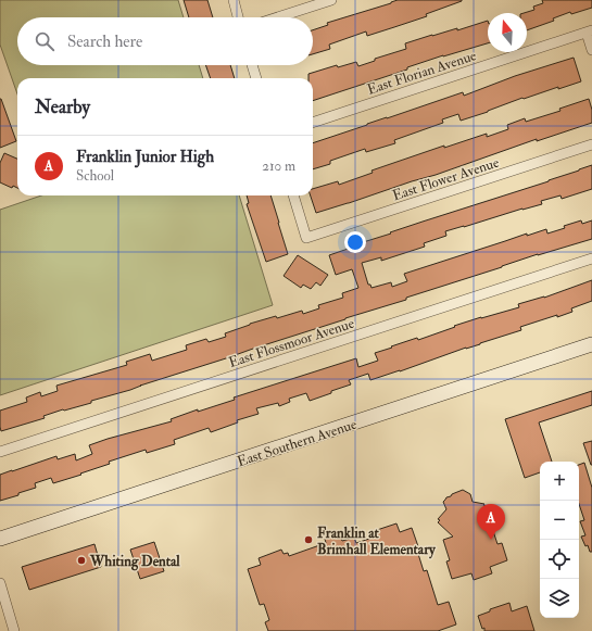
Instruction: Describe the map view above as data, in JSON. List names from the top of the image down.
{
  "streets": {
    "main road": ["East Southern Avenue"],
    "street": ["East Florian Avenue", "East Flower Avenue", "East Flossmoor Avenue"]
  },
  "places": ["Franklin at Brimhall Elementary", "Whiting Dental"],
  "north": "top",
  "page": {
    "search": "Search here",
    "heading": "Nearby",
    "list": [
      {
        "mark": "A",
        "name": "Franklin Junior High",
        "note": "School",
        "value": "210 m"
      }
    ],
    "map_buttons": ["+", "−"],
    "pins": "A"
  }
}
